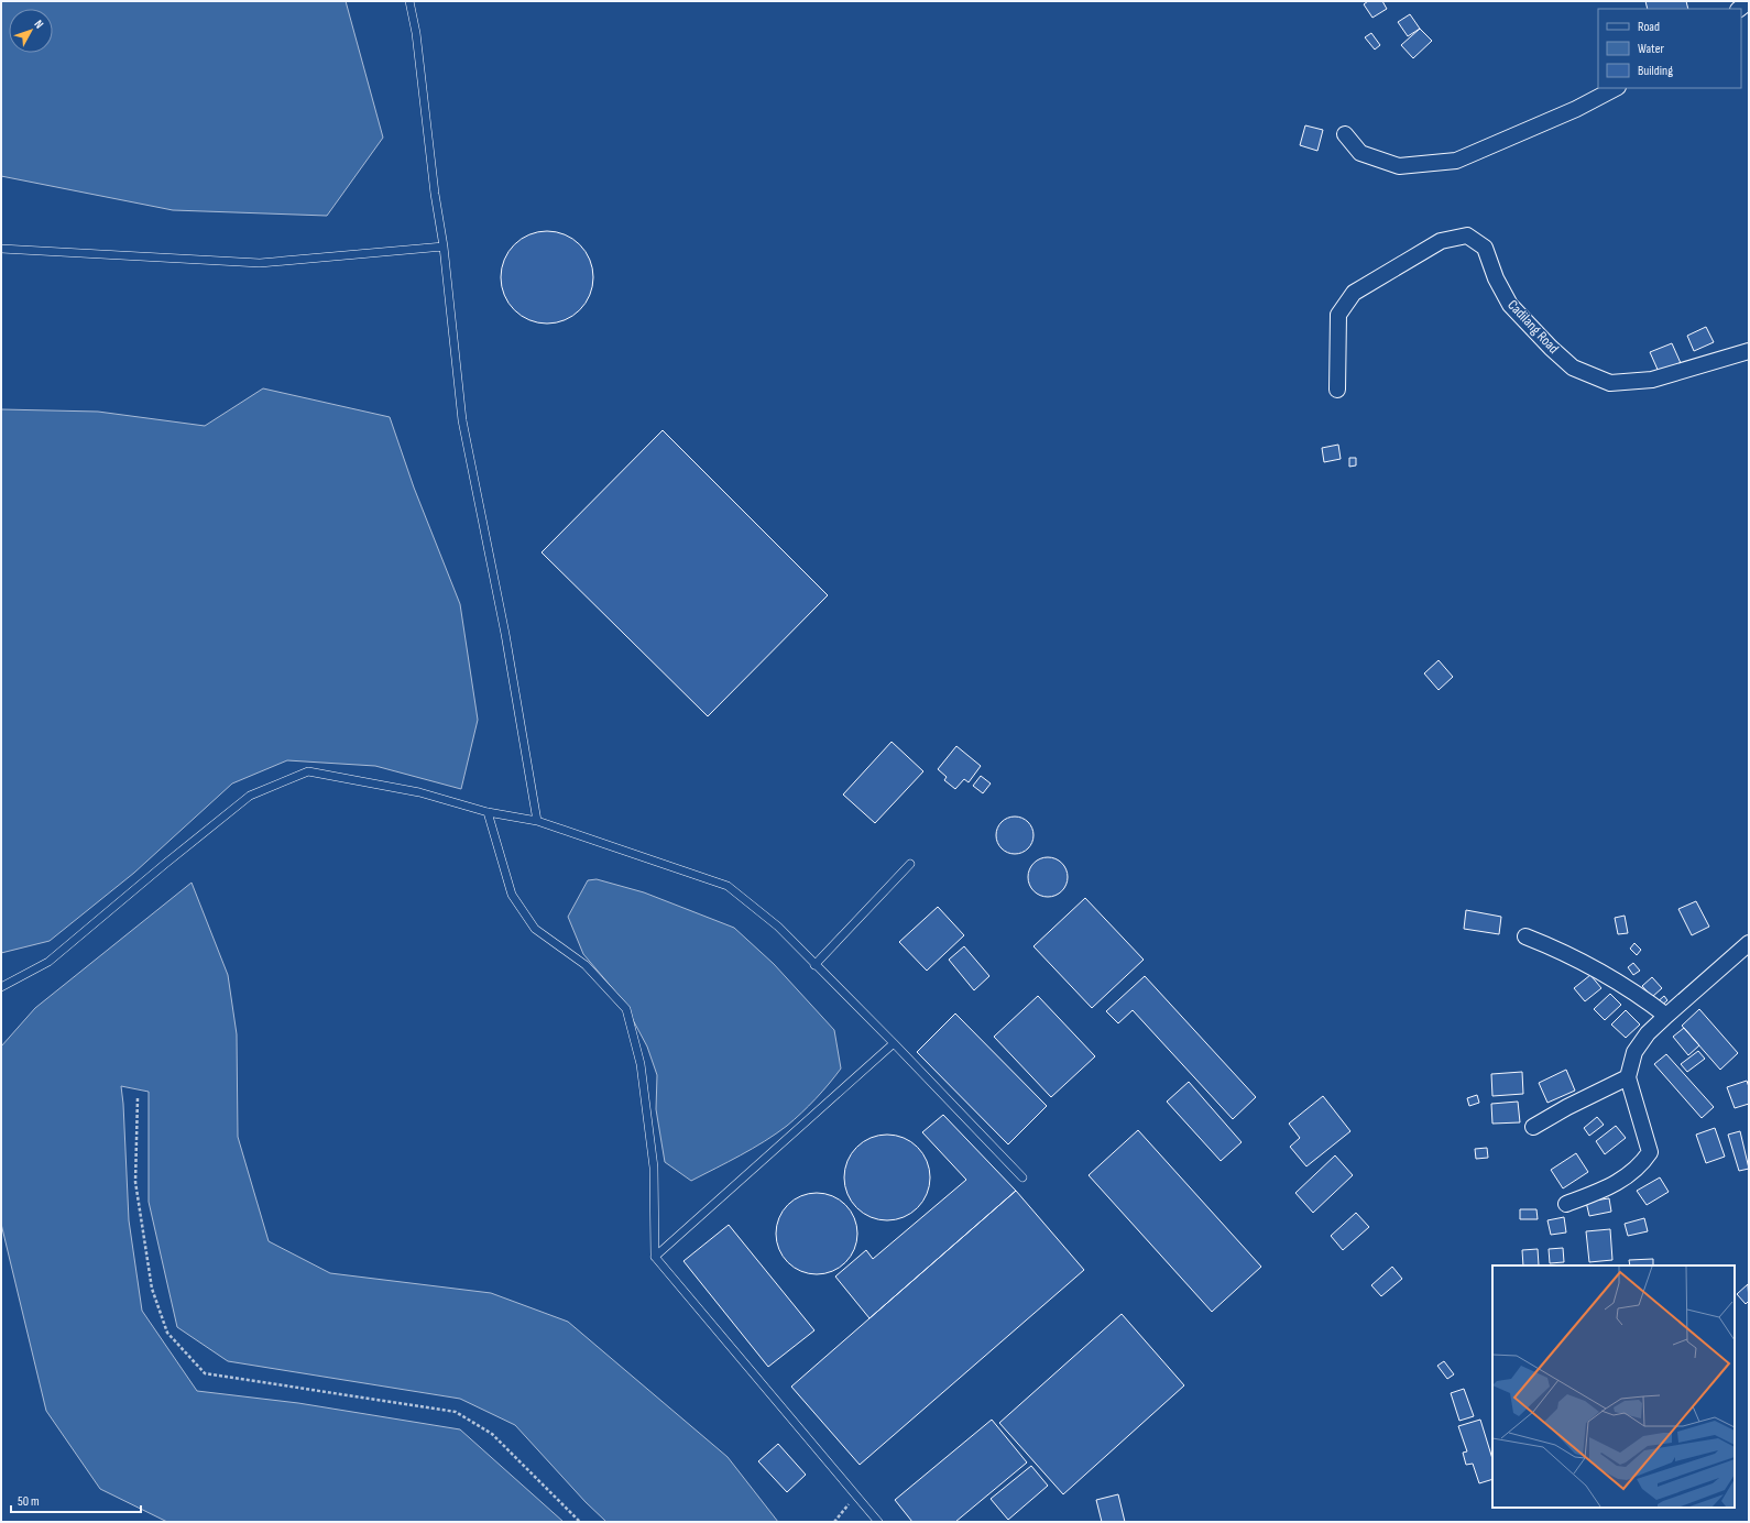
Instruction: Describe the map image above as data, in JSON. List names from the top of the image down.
{
  "streets": {
    "street": ["Cadilang Road"]
  },
  "legend": ["Road", "Water", "Building"],
  "scale_bar": "50 m",
  "north": "top right"
}
